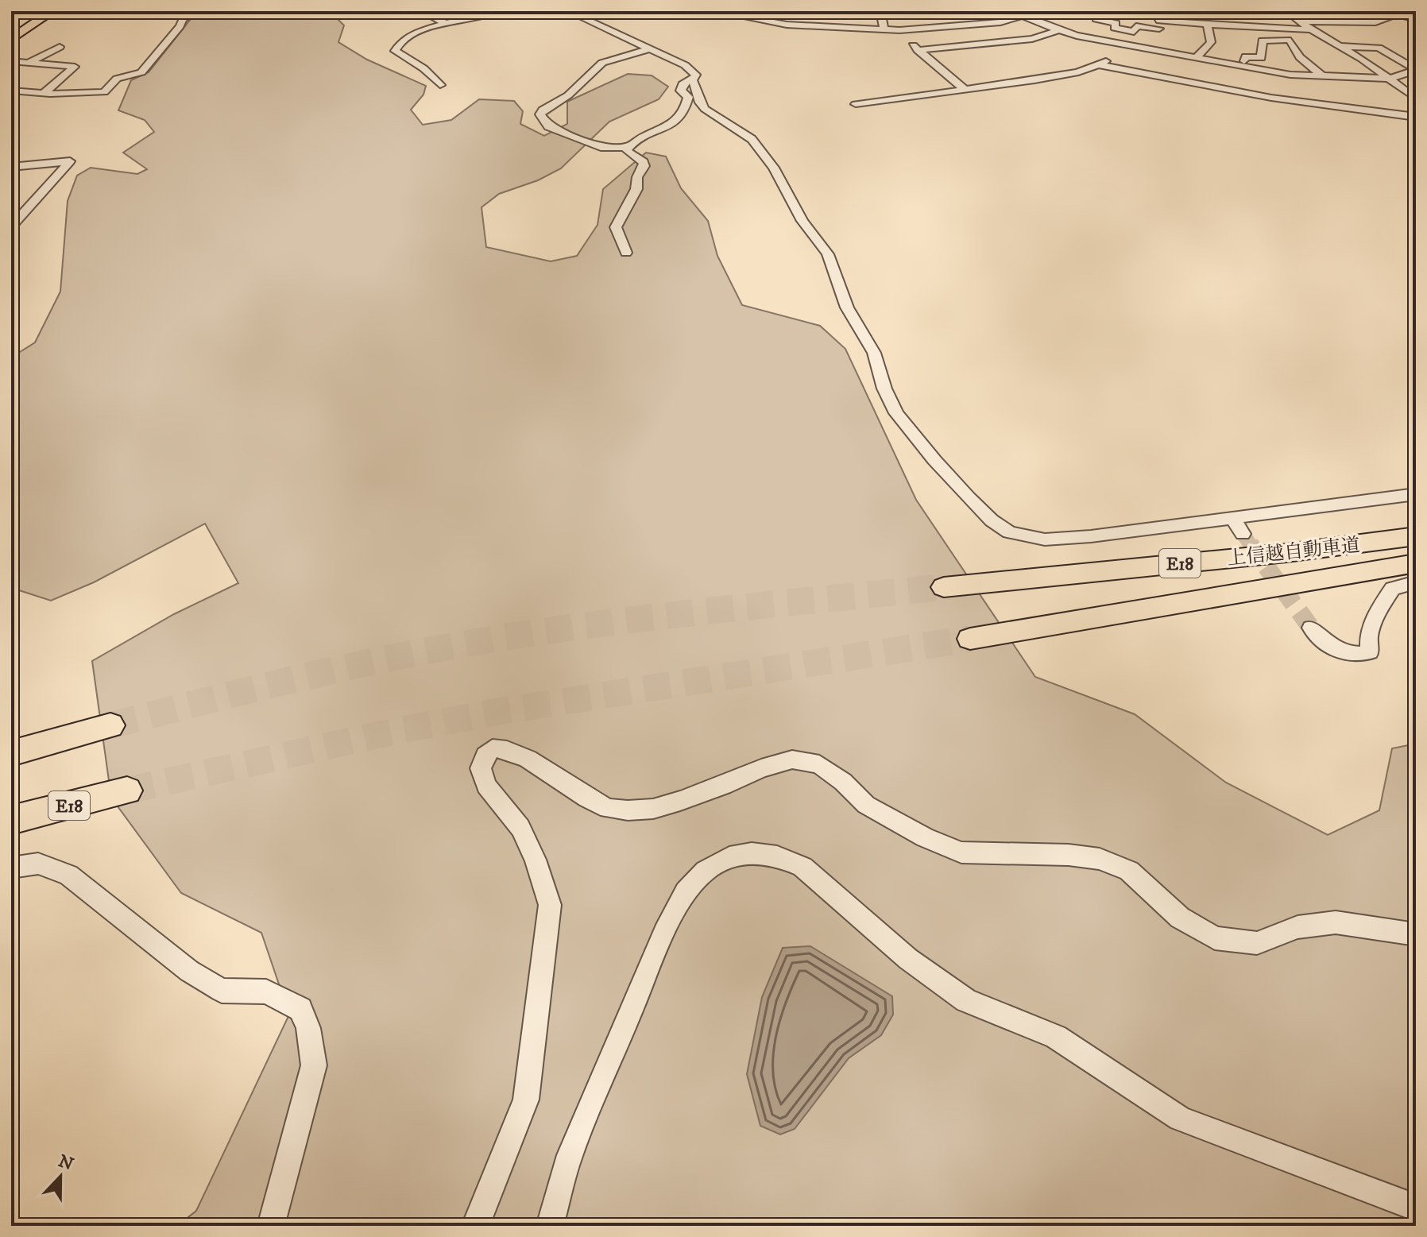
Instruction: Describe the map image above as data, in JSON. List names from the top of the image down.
{
  "streets": {
    "highway": ["上信越自動車道", "E18"]
  },
  "north": "top"
}
